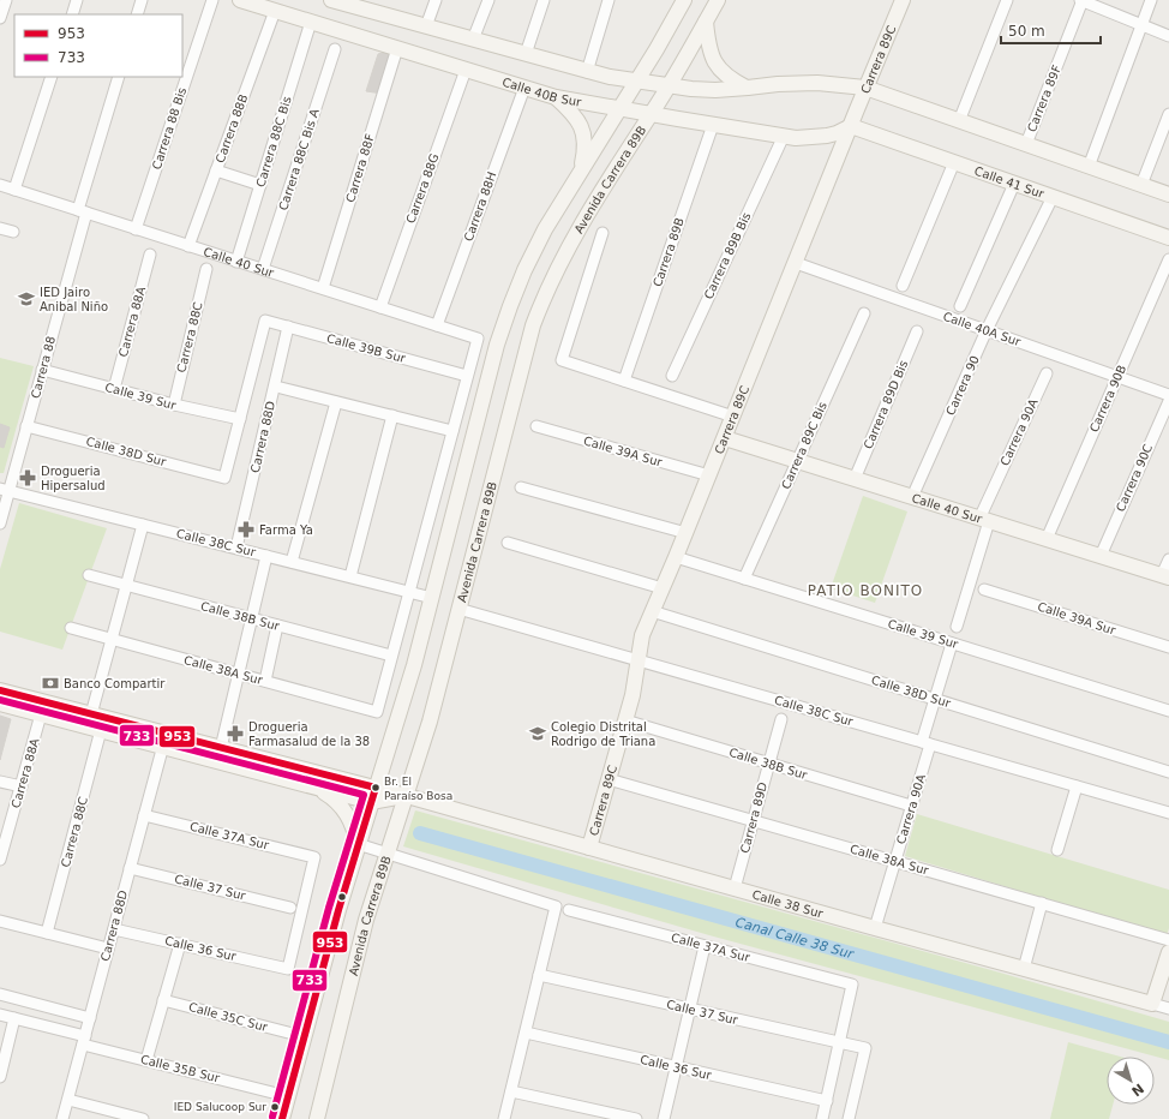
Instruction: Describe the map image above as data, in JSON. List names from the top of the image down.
{
  "streets": {
    "street": [
      "Carrera 89C",
      "Calle 40B Sur",
      "Carrera 89F",
      "Carrera 88 Bis",
      "Carrera 88B",
      "Carrera 88C Bis",
      "Carrera 88C Bis A",
      "Carrera 88F",
      "Avenida Carrera 89B",
      "Calle 41 Sur",
      "Carrera 88G",
      "Carrera 88H",
      "Carrera 89B",
      "Carrera 89B Bis",
      "Calle 40 Sur",
      "Carrera 88A",
      "Calle 40A Sur",
      "Carrera 88C",
      "Calle 39B Sur",
      "Carrera 88",
      "Carrera 90",
      "Calle 39 Sur",
      "Carrera 90B",
      "Carrera 89D Bis",
      "Carrera 90A",
      "Carrera 88D",
      "Carrera 89C Bis",
      "Calle 38D Sur",
      "Calle 39A Sur",
      "Carrera 90C",
      "Calle 38C Sur",
      "Calle 38B Sur",
      "Calle 38A Sur",
      "Carrera 89D",
      "Calle 37A Sur",
      "Calle 37 Sur",
      "Calle 38 Sur",
      "Calle 36 Sur",
      "Calle 35C Sur",
      "Calle 35B Sur"
    ]
  },
  "crossings": [
    ["Carrera 89C", "Calle 40B Sur"],
    ["Carrera 89C", "Calle 41 Sur"],
    ["Carrera 89C", "Calle 40 Sur"],
    ["Carrera 89C", "Calle 40A Sur"],
    ["Carrera 89C", "Calle 39 Sur"],
    ["Carrera 89C", "Calle 38D Sur"],
    ["Carrera 89C", "Calle 39A Sur"],
    ["Carrera 89C", "Calle 38C Sur"],
    ["Carrera 89C", "Calle 38B Sur"],
    ["Carrera 89C", "Calle 38A Sur"],
    ["Carrera 89C", "Calle 38 Sur"],
    ["Calle 40B Sur", "Carrera 88B"],
    ["Calle 40B Sur", "Carrera 88C Bis"],
    ["Calle 40B Sur", "Carrera 88F"],
    ["Calle 40B Sur", "Avenida Carrera 89B"],
    ["Calle 40B Sur", "Calle 41 Sur"],
    ["Calle 40B Sur", "Carrera 88G"],
    ["Calle 40B Sur", "Carrera 88H"],
    ["Calle 40B Sur", "Carrera 89B"],
    ["Calle 40B Sur", "Carrera 89B Bis"],
    ["Carrera 88 Bis", "Calle 40 Sur"],
    ["Carrera 88B", "Calle 40 Sur"],
    ["Carrera 88C Bis", "Calle 40 Sur"],
    ["Carrera 88C Bis A", "Calle 40 Sur"],
    ["Carrera 88F", "Calle 40 Sur"],
    ["Avenida Carrera 89B", "Calle 38C Sur"],
    ["Avenida Carrera 89B", "Calle 38 Sur"],
    ["Calle 41 Sur", "Carrera 90"],
    ["Carrera 88G", "Calle 40 Sur"],
    ["Carrera 88H", "Calle 40 Sur"],
    ["Calle 40 Sur", "Calle 39B Sur"],
    ["Calle 40 Sur", "Carrera 88"],
    ["Calle 40 Sur", "Carrera 90"],
    ["Calle 40 Sur", "Carrera 90B"],
    ["Calle 40 Sur", "Carrera 89D Bis"],
    ["Calle 40 Sur", "Carrera 90A"],
    ["Calle 40 Sur", "Carrera 89C Bis"],
    ["Calle 40 Sur", "Carrera 90C"],
    ["Carrera 88A", "Calle 39 Sur"],
    ["Carrera 88A", "Calle 38 Sur"],
    ["Calle 40A Sur", "Carrera 90"],
    ["Calle 40A Sur", "Carrera 90B"],
    ["Carrera 88C", "Calle 39 Sur"],
    ["Carrera 88C", "Calle 38 Sur"],
    ["Calle 39B Sur", "Calle 39 Sur"],
    ["Calle 39B Sur", "Carrera 88D"],
    ["Calle 39B Sur", "Calle 38D Sur"],
    ["Carrera 88", "Calle 39 Sur"],
    ["Carrera 88", "Calle 38D Sur"],
    ["Carrera 88", "Calle 38C Sur"],
    ["Calle 39 Sur", "Carrera 90A"],
    ["Calle 39 Sur", "Carrera 89C Bis"],
    ["Calle 39 Sur", "Calle 38D Sur"],
    ["Carrera 90A", "Calle 38D Sur"],
    ["Carrera 90A", "Calle 38C Sur"],
    ["Carrera 90A", "Calle 38B Sur"],
    ["Carrera 90A", "Calle 38A Sur"],
    ["Carrera 90A", "Calle 38 Sur"],
    ["Carrera 88D", "Calle 38C Sur"],
    ["Carrera 88D", "Calle 37A Sur"],
    ["Carrera 88D", "Calle 37 Sur"],
    ["Carrera 88D", "Calle 38 Sur"],
    ["Carrera 88D", "Calle 36 Sur"],
    ["Carrera 88D", "Calle 35B Sur"],
    ["Calle 38B Sur", "Calle 38A Sur"],
    ["Calle 38B Sur", "Carrera 89D"],
    ["Calle 38A Sur", "Carrera 89D"],
    ["Carrera 89D", "Calle 38 Sur"],
    ["Calle 37A Sur", "Calle 37 Sur"],
    ["Calle 37A Sur", "Calle 36 Sur"]
  ],
  "districts": ["PATIO BONITO"],
  "water": ["Canal Calle 38 Sur"],
  "places": {
    "school or university": ["IED Jairo Anibal Niño", "Colegio Distrital Rodrigo de Triana"],
    "pharmacy": ["Drogueria Hipersalud", "Farma Ya", "Drogueria Farmasalud de la 38"],
    "bank": ["Banco Compartir"],
    "other": ["Br. El Paraíso Bosa", "IED Salucoop Sur"]
  },
  "lines": ["transit line 953", "transit line 733"],
  "legend": ["953", "733"],
  "scale_bar": "50 m",
  "north": "bottom right"
}
